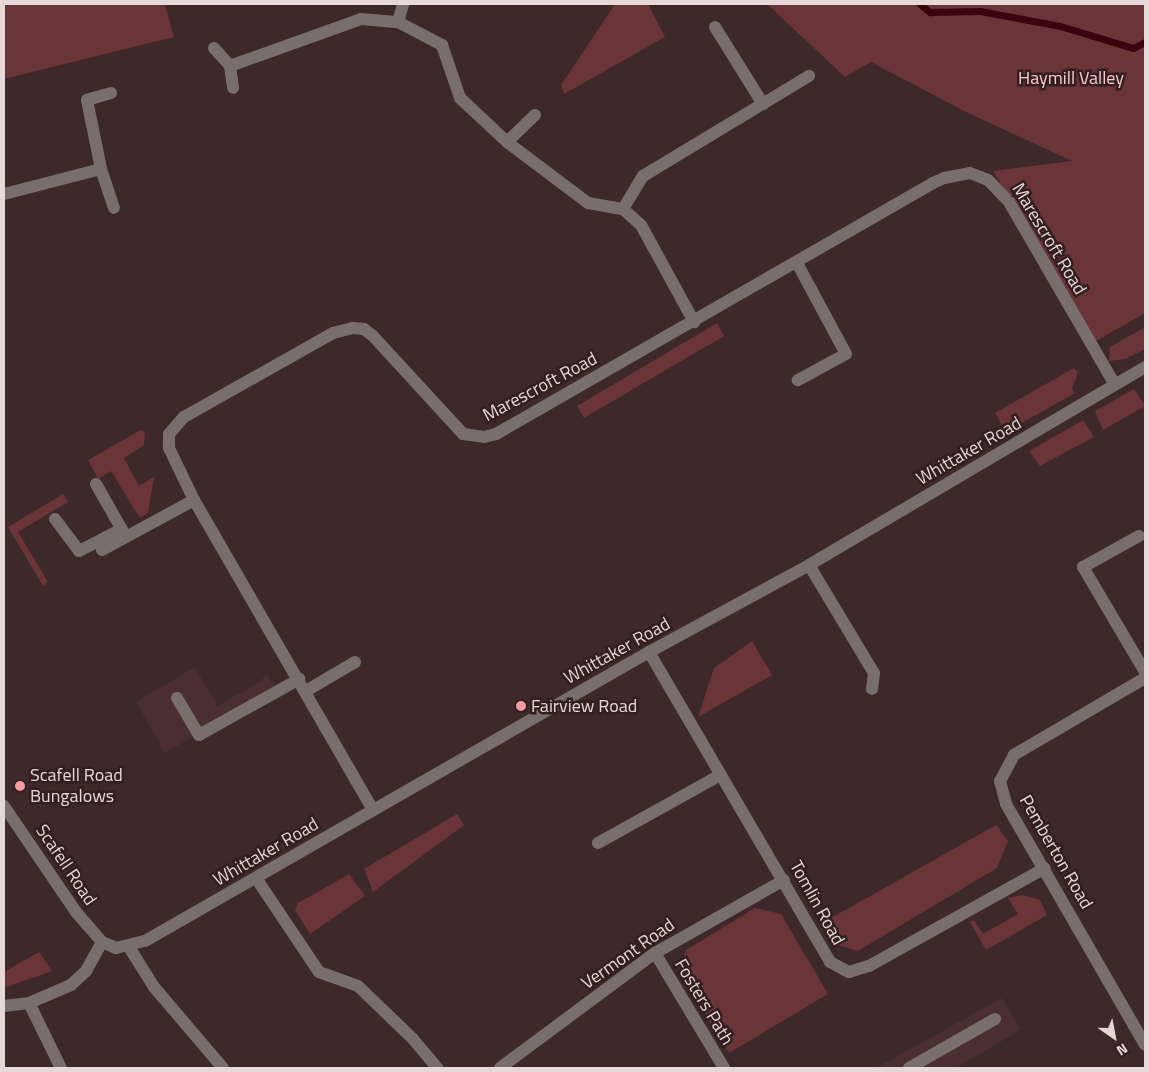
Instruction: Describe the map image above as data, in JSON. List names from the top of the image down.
{
  "streets": {
    "street": [
      "Marescroft Road",
      "Whittaker Road",
      "Pemberton Road",
      "Scafell Road",
      "Tomlin Road",
      "Vermont Road",
      "Fosters Path"
    ]
  },
  "crossings": [
    ["Marescroft Road", "Whittaker Road"],
    ["Whittaker Road", "Tomlin Road"],
    ["Pemberton Road", "Tomlin Road"],
    ["Tomlin Road", "Vermont Road"],
    ["Vermont Road", "Fosters Path"]
  ],
  "parks": ["Haymill Valley"],
  "places": ["Fairview Road", "Scafell Road Bungalows"],
  "north": "bottom right"
}
